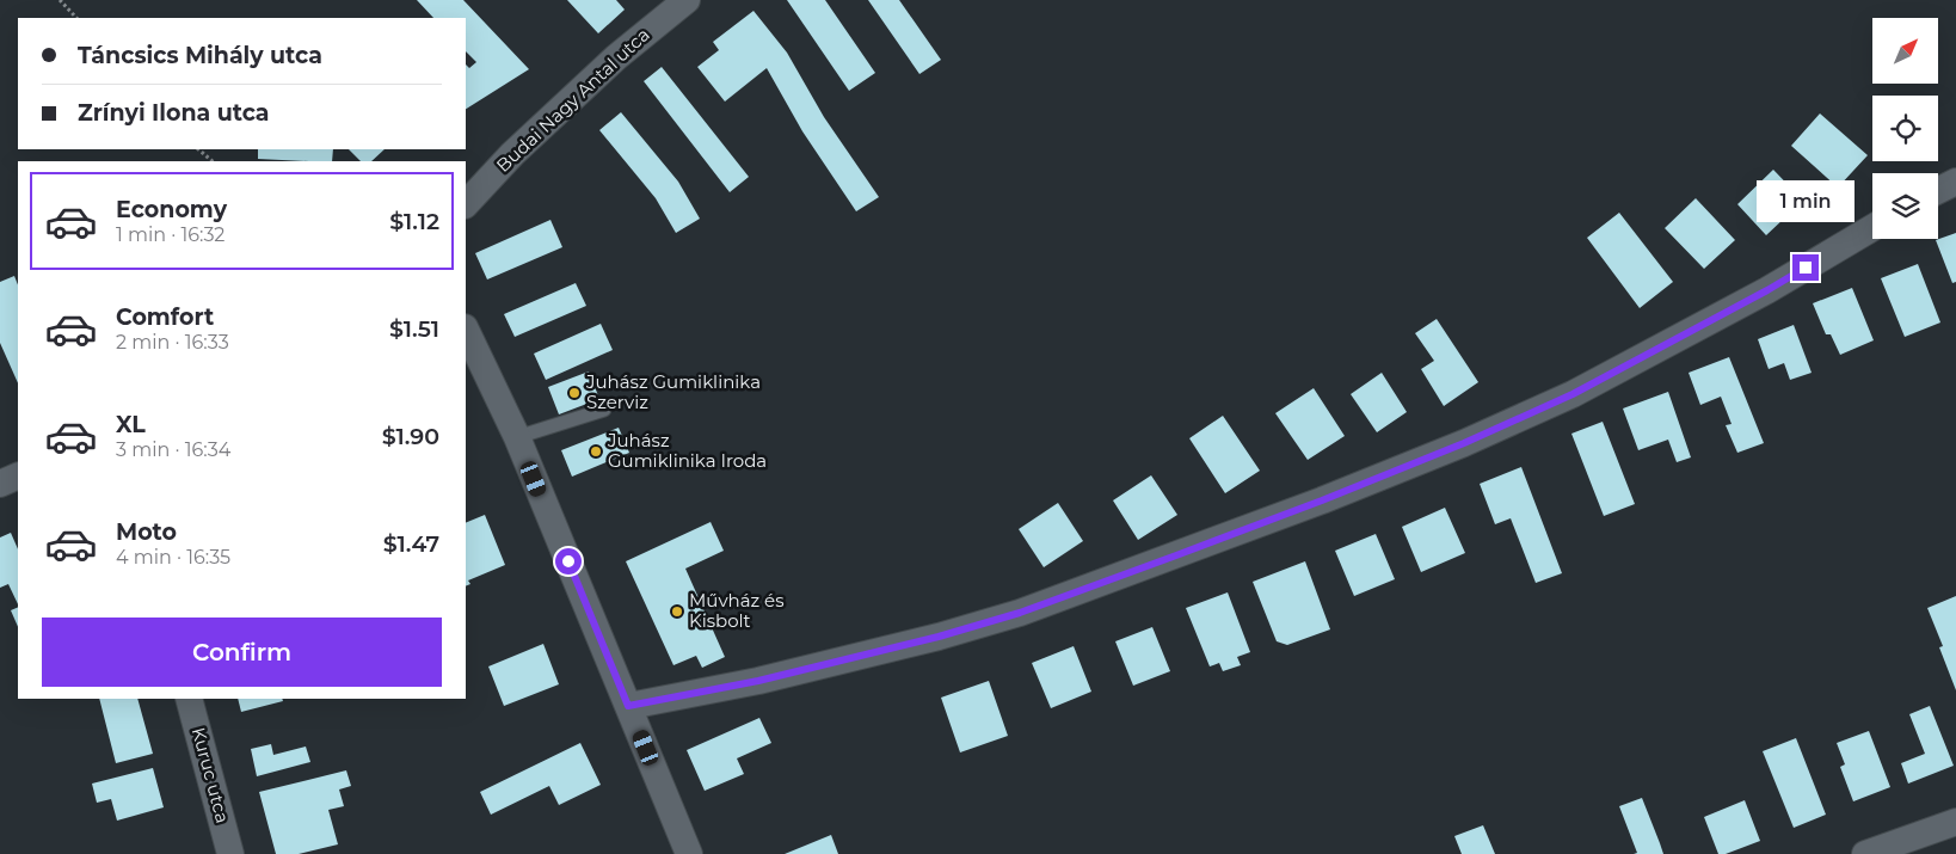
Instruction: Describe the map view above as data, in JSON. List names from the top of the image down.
{
  "streets": {
    "street": ["Budai Nagy Antal utca", "Kuruc utca"]
  },
  "places": ["Juhász Gumiklinika Szerviz", "Juhász Gumiklinika Iroda", "Művház és Kisbolt"],
  "north": "top right",
  "page": {
    "banner": ["Táncsics Mihály utca", "Zrínyi Ilona utca"],
    "list": [
      {
        "name": "Economy",
        "note": "1 min · 16:32",
        "value": "$1.12"
      },
      {
        "name": "Comfort",
        "note": "2 min · 16:33",
        "value": "$1.51"
      },
      {
        "name": "XL",
        "note": "3 min · 16:34",
        "value": "$1.90"
      },
      {
        "name": "Moto",
        "note": "4 min · 16:35",
        "value": "$1.47"
      }
    ],
    "bubble": "1 min",
    "buttons": "Confirm"
  }
}
